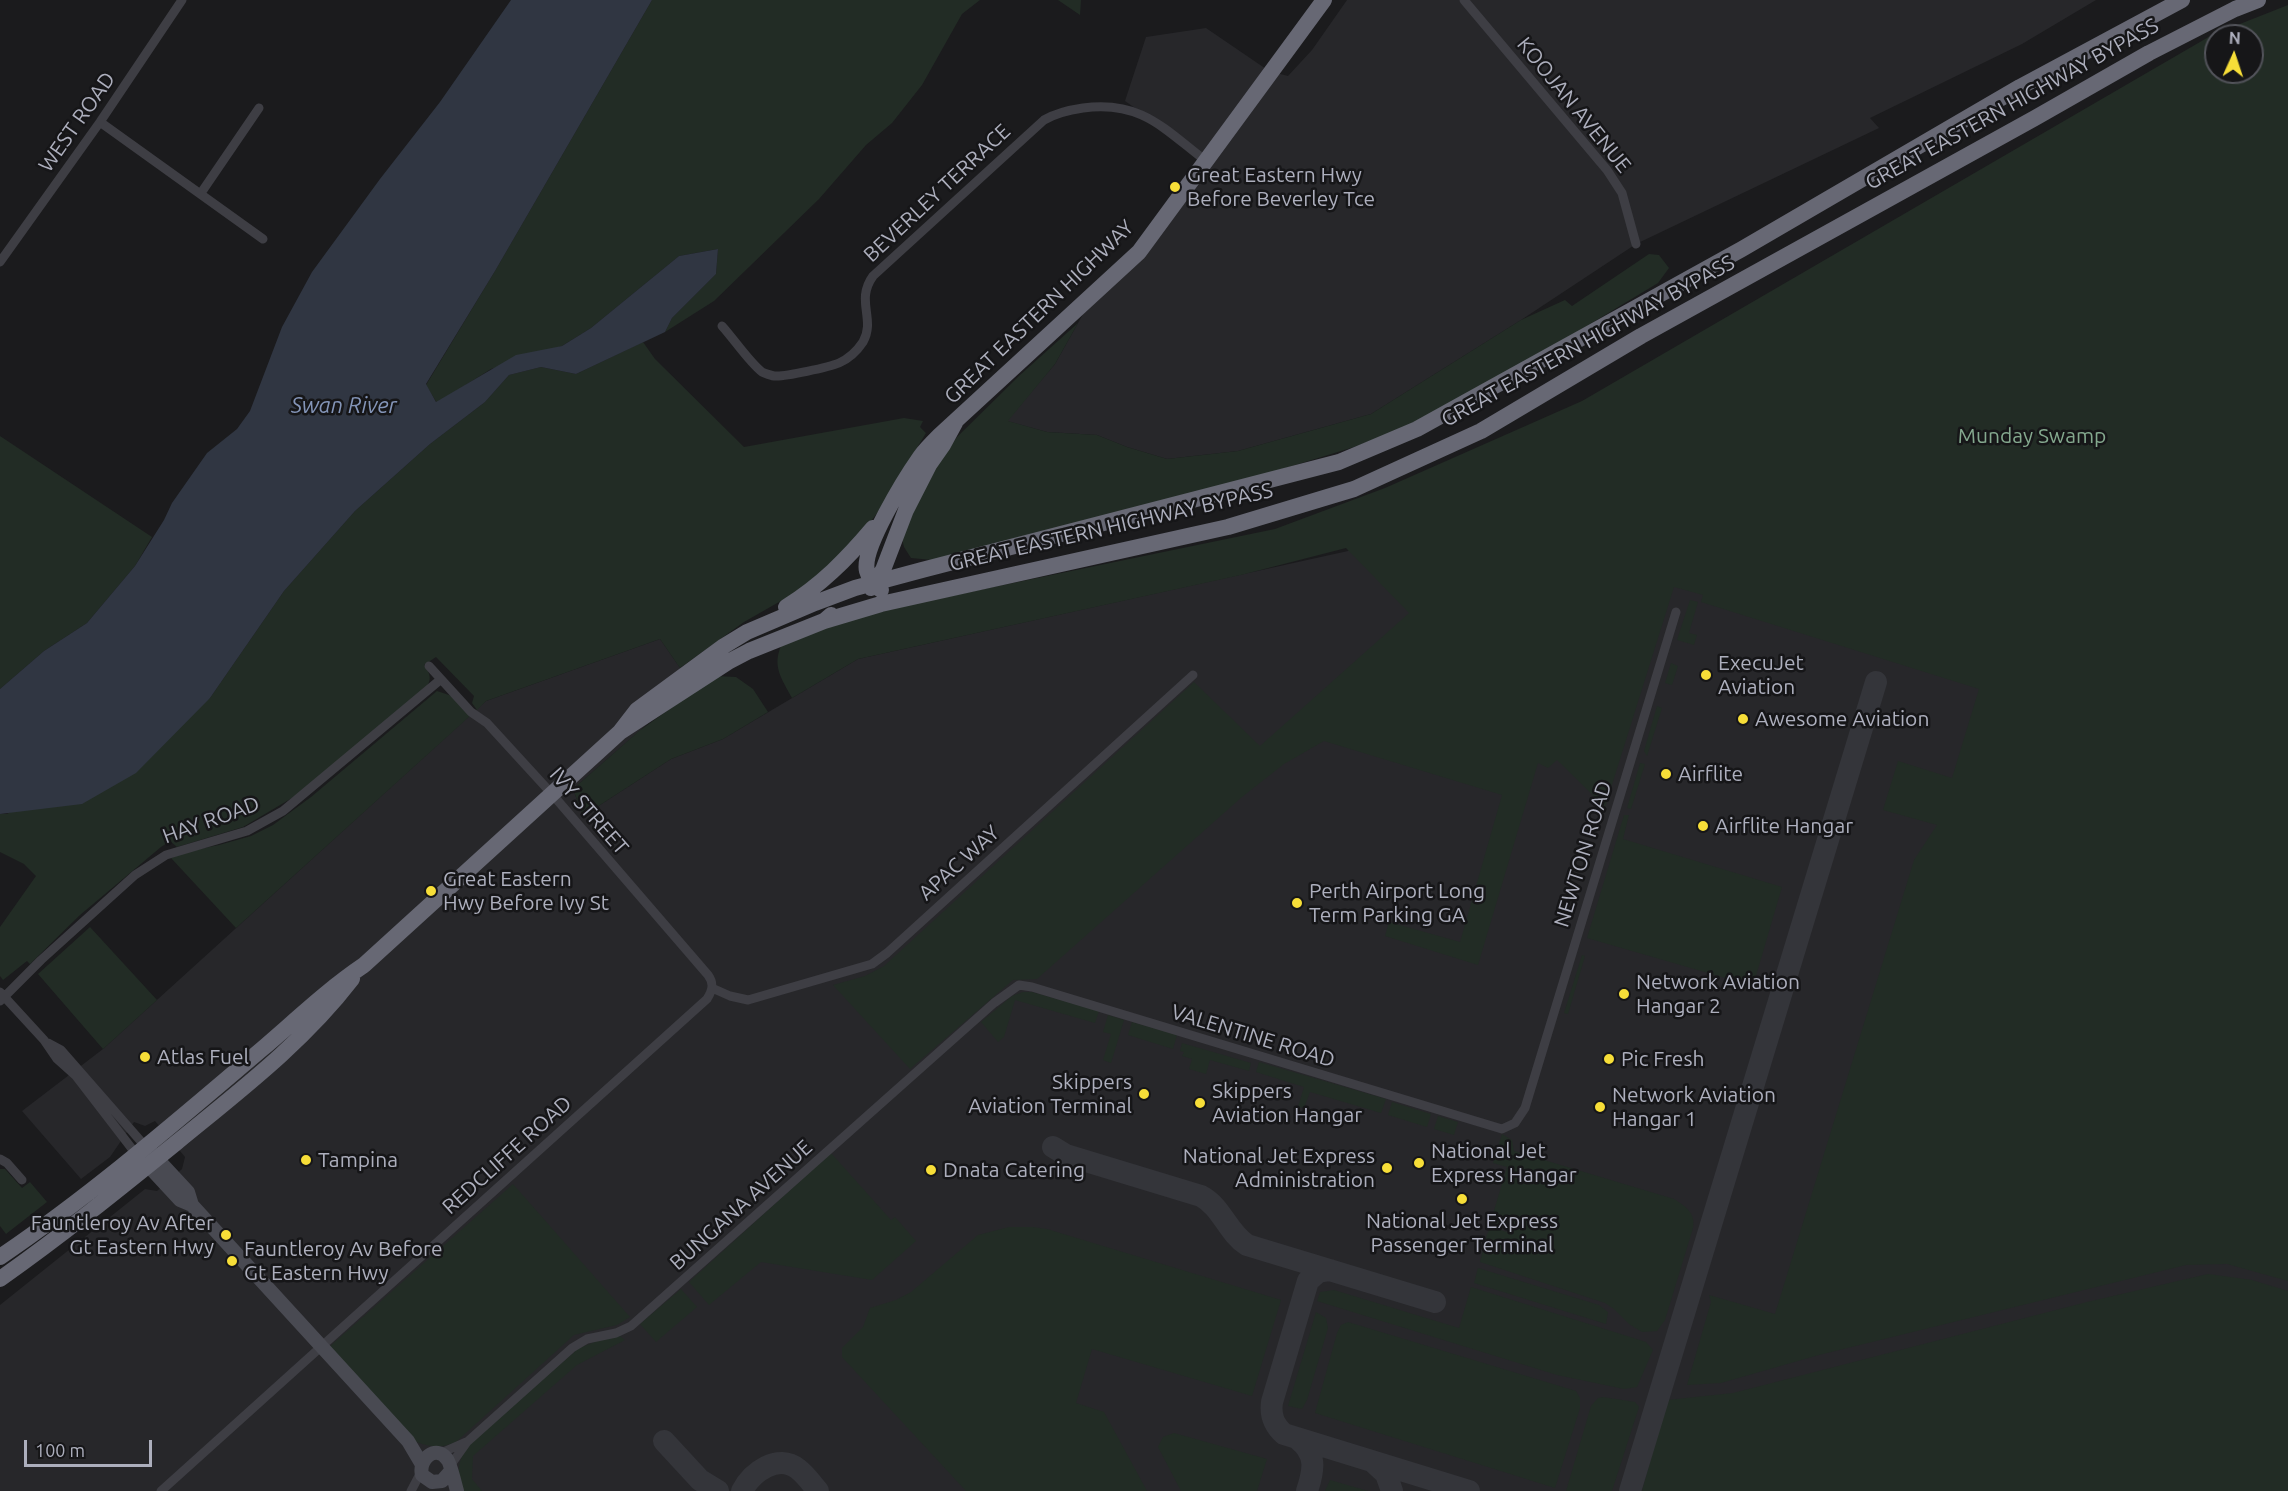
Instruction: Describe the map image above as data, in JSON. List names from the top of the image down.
{
  "streets": {
    "highway": ["GREAT EASTERN HIGHWAY BYPASS", "GREAT EASTERN HIGHWAY"],
    "street": [
      "KOOJAN AVENUE",
      "WEST ROAD",
      "BEVERLEY TERRACE",
      "IVY STREET",
      "HAY ROAD",
      "NEWTON ROAD",
      "APAC WAY",
      "VALENTINE ROAD",
      "REDCLIFFE ROAD",
      "BUNGANA AVENUE"
    ]
  },
  "crossings": [
    ["GREAT EASTERN HIGHWAY BYPASS", "GREAT EASTERN HIGHWAY"],
    ["BEVERLEY TERRACE", "GREAT EASTERN HIGHWAY"],
    ["GREAT EASTERN HIGHWAY", "IVY STREET"],
    ["IVY STREET", "HAY ROAD"],
    ["IVY STREET", "APAC WAY"],
    ["IVY STREET", "REDCLIFFE ROAD"],
    ["NEWTON ROAD", "VALENTINE ROAD"],
    ["APAC WAY", "REDCLIFFE ROAD"],
    ["VALENTINE ROAD", "BUNGANA AVENUE"]
  ],
  "water": ["Swan River"],
  "parks": ["Munday Swamp"],
  "places": [
    "Great Eastern Hwy Before Beverley Tce",
    "ExecuJet Aviation",
    "Awesome Aviation",
    "Airflite",
    "Airflite Hangar",
    "Great Eastern Hwy Before Ivy St",
    "Perth Airport Long Term Parking GA",
    "Network Aviation Hangar 2",
    "Atlas Fuel",
    "Pic Fresh",
    "Skippers Aviation Terminal",
    "Skippers Aviation Hangar",
    "Network Aviation Hangar 1",
    "Tampina",
    "National Jet Express Hangar",
    "National Jet Express Administration",
    "Dnata Catering",
    "National Jet Express Passenger Terminal",
    "Fauntleroy Av After Gt Eastern Hwy",
    "Fauntleroy Av Before Gt Eastern Hwy"
  ],
  "scale_bar": "100 m",
  "north": "top"
}
